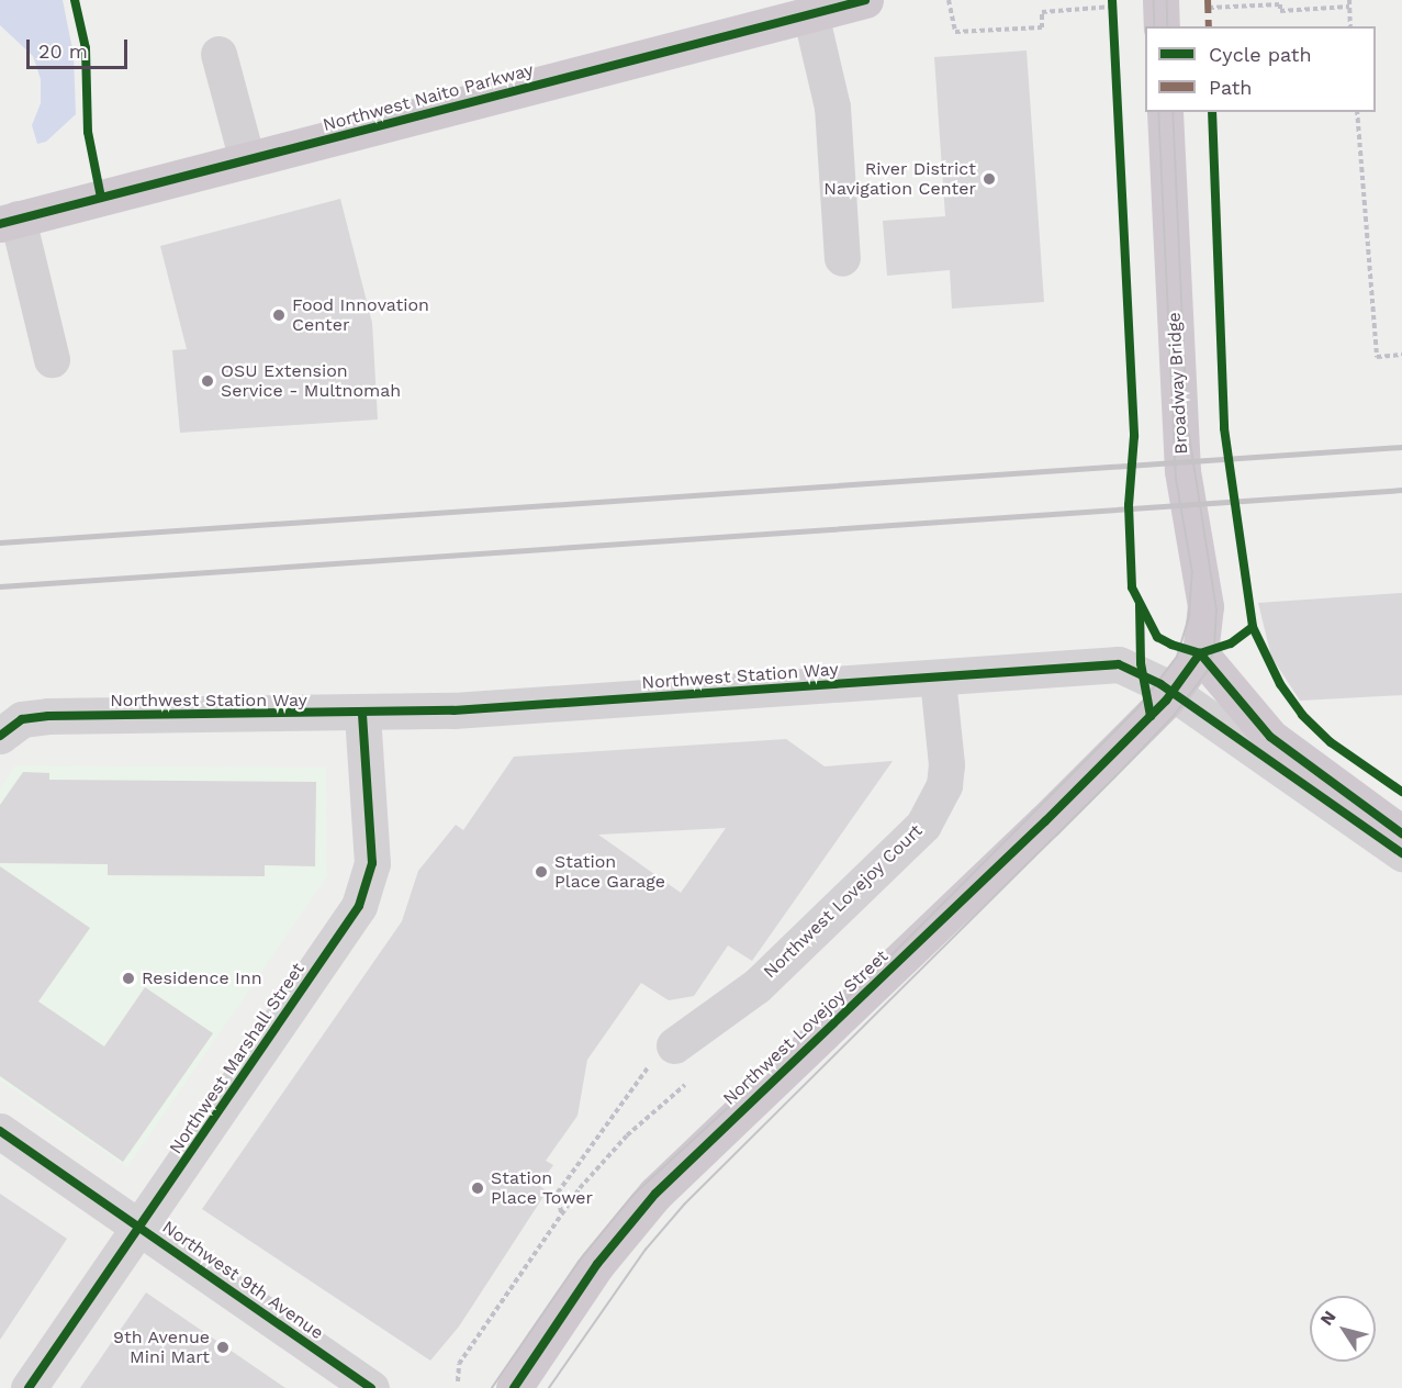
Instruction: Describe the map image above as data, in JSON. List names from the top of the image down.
{
  "streets": {
    "main road": ["Northwest Naito Parkway", "Broadway Bridge", "Northwest Lovejoy Street"],
    "street": [
      "Northwest Station Way",
      "Northwest Lovejoy Court",
      "Northwest Marshall Street",
      "Northwest 9th Avenue"
    ]
  },
  "crossings": [
    ["Broadway Bridge", "Northwest Lovejoy Street"],
    ["Northwest Station Way", "Northwest Lovejoy Court"],
    ["Northwest Station Way", "Northwest Marshall Street"],
    ["Northwest Marshall Street", "Northwest 9th Avenue"]
  ],
  "places": [
    "River District Navigation Center",
    "Food Innovation Center",
    "OSU Extension Service - Multnomah",
    "Station Place Garage",
    "Residence Inn",
    "Station Place Tower",
    "9th Avenue Mini Mart"
  ],
  "legend": ["Cycle path", "Path"],
  "scale_bar": "20 m",
  "north": "top left"
}
